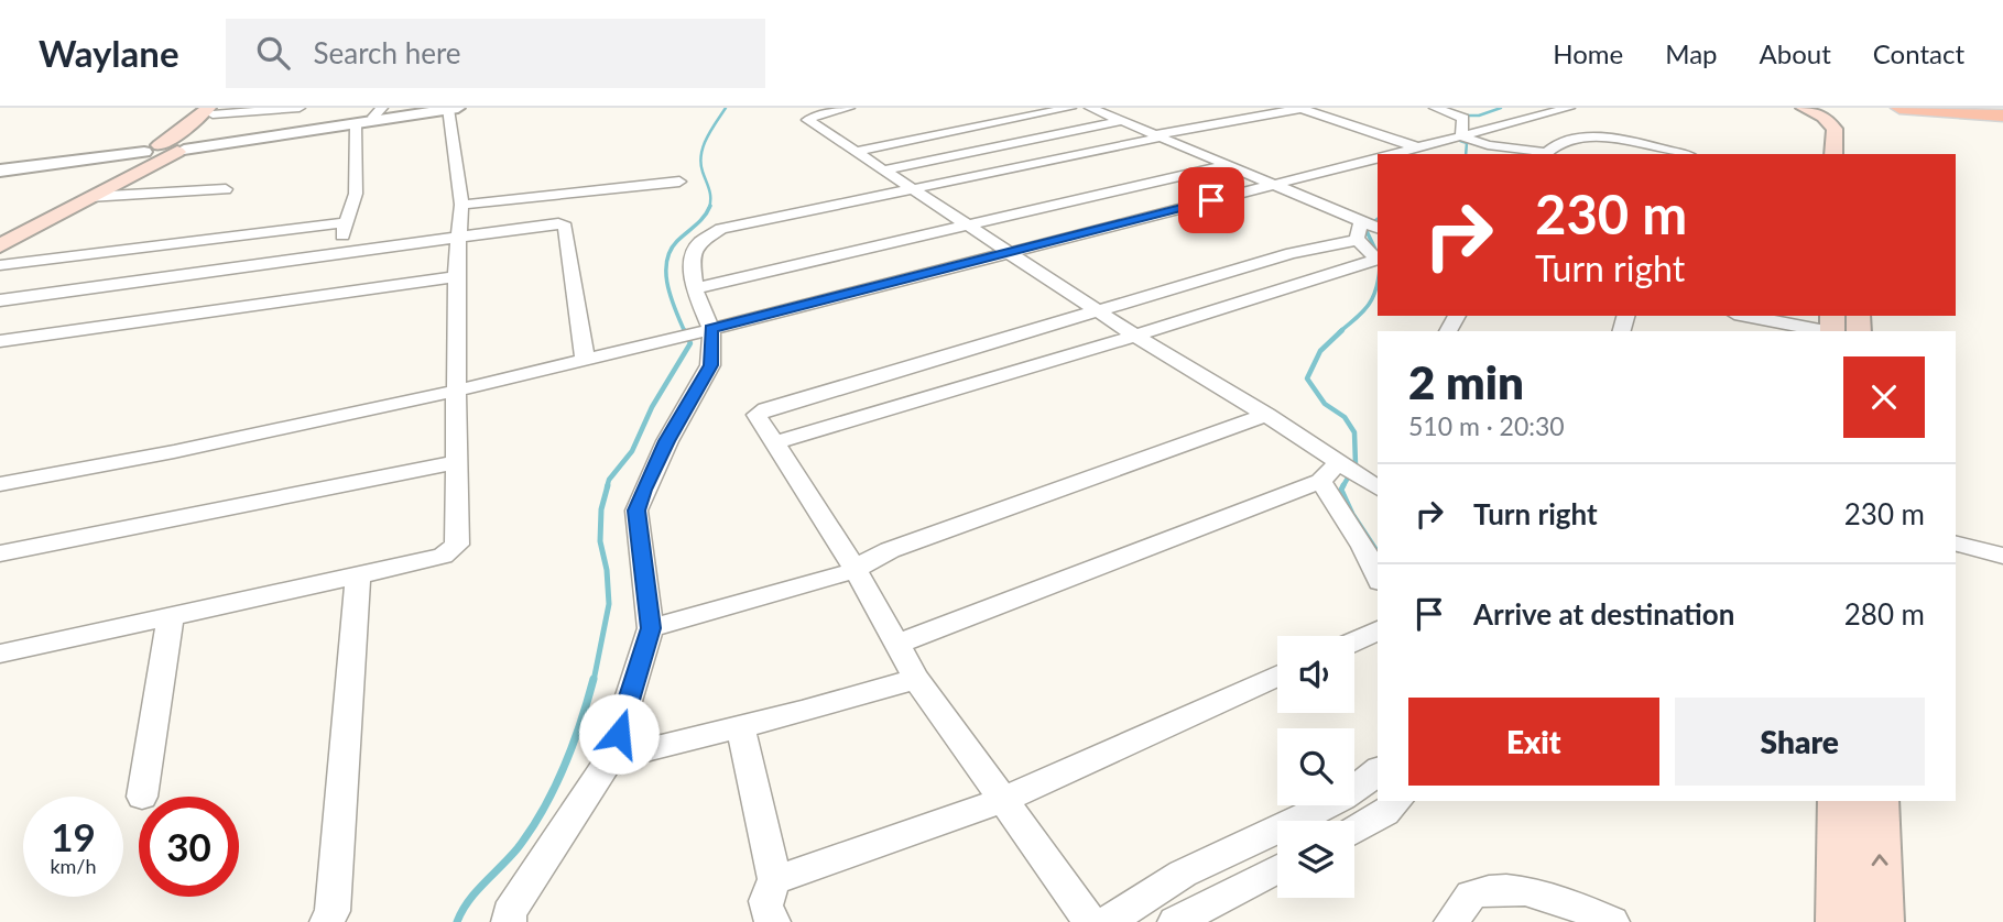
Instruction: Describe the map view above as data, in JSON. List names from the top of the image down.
{
  "page": {
    "header": "Waylane",
    "search": "Search here",
    "nav": [
      "Home",
      "Map",
      "About",
      "Contact"
    ],
    "turn": ["230 m", "Turn right"],
    "heading": ["2 min", "510 m · 20:30"],
    "list": [
      {
        "name": "Turn right",
        "value": "230 m"
      },
      {
        "name": "Arrive at destination",
        "value": "280 m"
      }
    ],
    "buttons": ["Exit", "Share"],
    "speed": "19 km/h",
    "limit": "30"
  }
}
